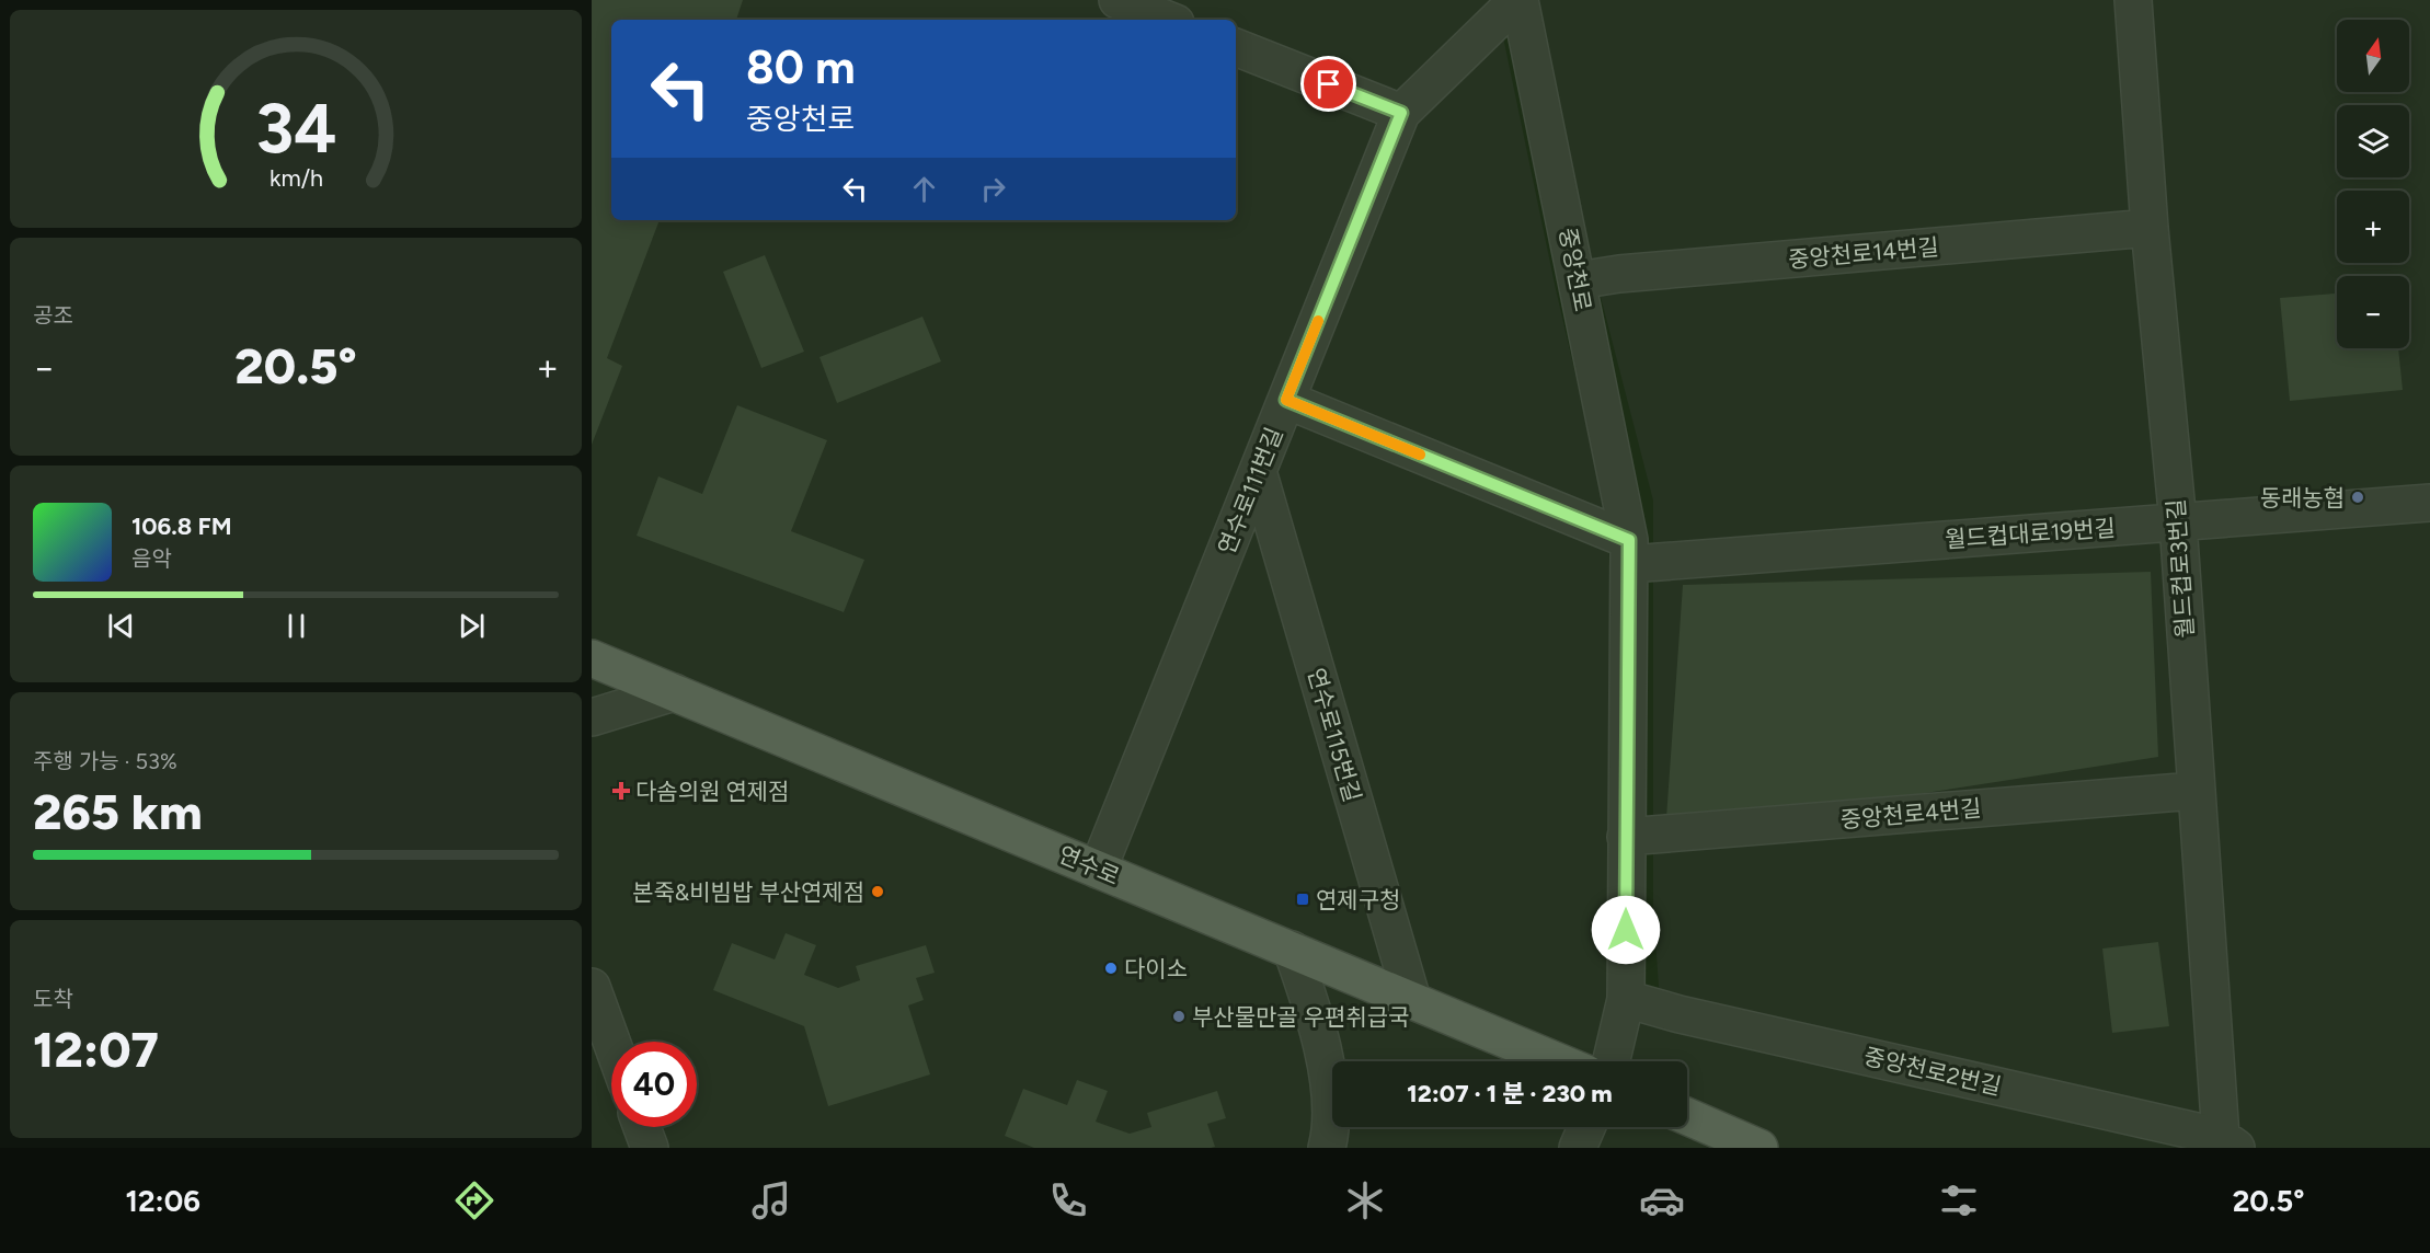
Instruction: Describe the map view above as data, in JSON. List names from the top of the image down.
{
  "streets": {
    "main road": ["연수로"],
    "street": [
      "중앙천로14번길",
      "중앙천로",
      "연수로111번길",
      "월드컵대로19번길",
      "월드컵로3번길",
      "연수로115번길",
      "중앙천로4번길",
      "중앙천로2번길"
    ]
  },
  "crossings": [
    ["중앙천로14번길", "중앙천로"],
    ["중앙천로14번길", "월드컵로3번길"],
    ["중앙천로", "월드컵대로19번길"],
    ["중앙천로", "중앙천로4번길"],
    ["중앙천로", "중앙천로2번길"],
    ["연수로111번길", "연수로115번길"],
    ["연수로111번길", "연수로"],
    ["월드컵대로19번길", "월드컵로3번길"],
    ["월드컵로3번길", "중앙천로4번길"],
    ["월드컵로3번길", "중앙천로2번길"],
    ["연수로115번길", "연수로"]
  ],
  "places": {
    "other": [
      "동래농협",
      "본죽&비빔밥 부산연제점",
      "다이소",
      "부산물만골 우편취급국"
    ],
    "health": ["다솜의원 연제점"],
    "transit": ["연제구청"]
  },
  "north": "top",
  "page": {
    "map_buttons": ["+", "−"],
    "turn": ["80 m", "중앙천로"],
    "tile": [
      "공조",
      ["주행 가능 · 53%", "265 km"],
      ["도착", "12:07"]
    ],
    "heat": ["−", "20.5°", "+"],
    "song": ["106.8 FM", "음악"],
    "limit": "40",
    "trip": "12:07 · 1 분 · 230 m",
    "tabs": ["12:06", "20.5°"],
    "gauge": ["34", "km/h"]
  }
}
